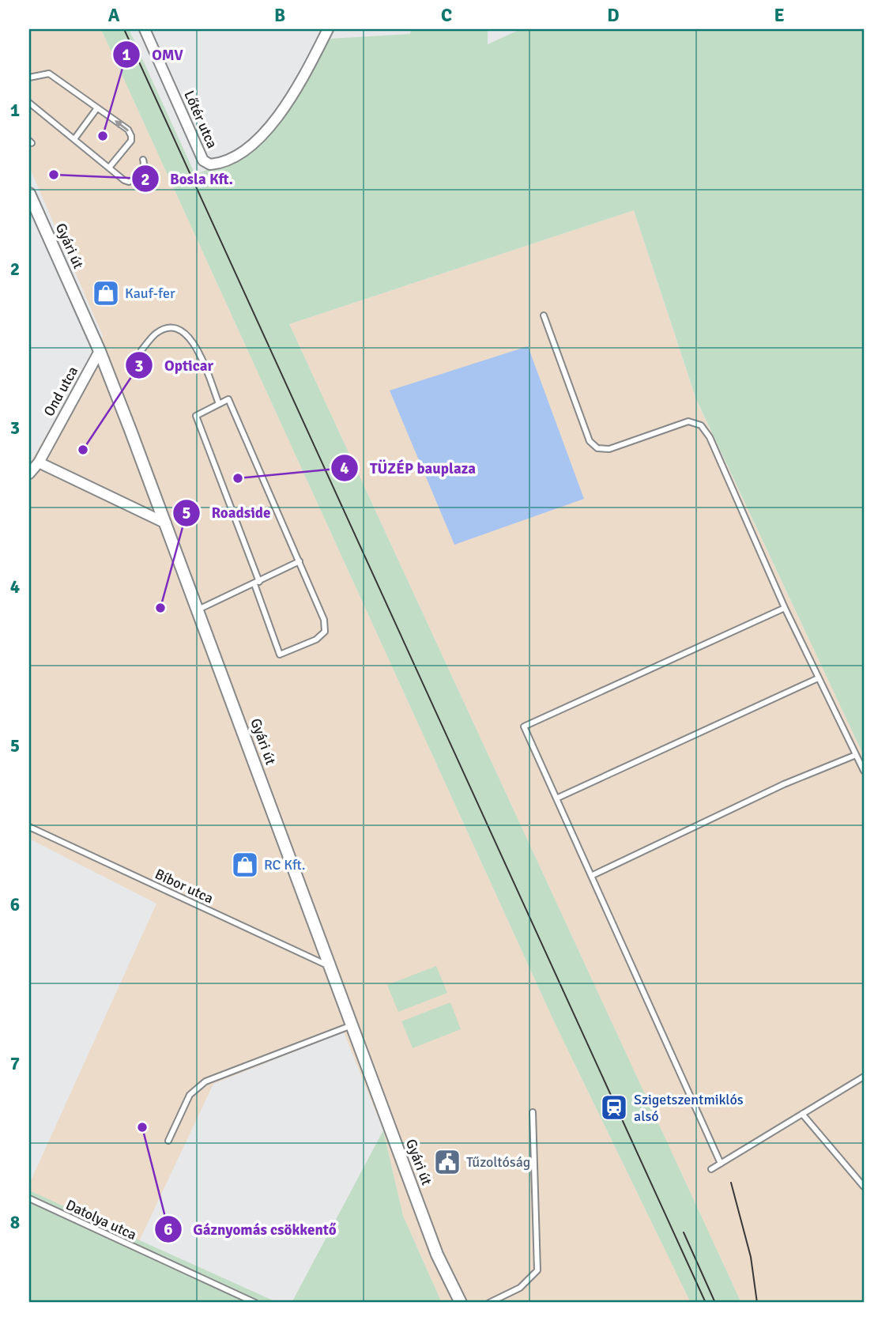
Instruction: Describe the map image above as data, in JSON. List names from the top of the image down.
{
  "streets": {
    "street": ["Lőtér utca", "Gyári út", "Ond utca"],
    "lane": ["Bíbor utca", "Datolya utca"]
  },
  "crossings": [
    ["Gyári út", "Ond utca"],
    ["Gyári út", "Bíbor utca"]
  ],
  "places": {
    "other": [
      "OMV",
      "Bosla Kft.",
      "Opticar",
      "TÜZÉP bauplaza",
      "Roadside",
      "Gáznyomás csökkentő"
    ],
    "shop": ["Kauf-fer", "RC Kft."],
    "station": ["Szigetszentmiklós alsó"],
    "public building": ["Tűzoltóság"]
  },
  "grid": {
    "columns": [
      "A",
      "B",
      "C",
      "D",
      "E"
    ],
    "rows": [
      "1",
      "2",
      "3",
      "4",
      "5",
      "6",
      "7",
      "8"
    ]
  }
}
